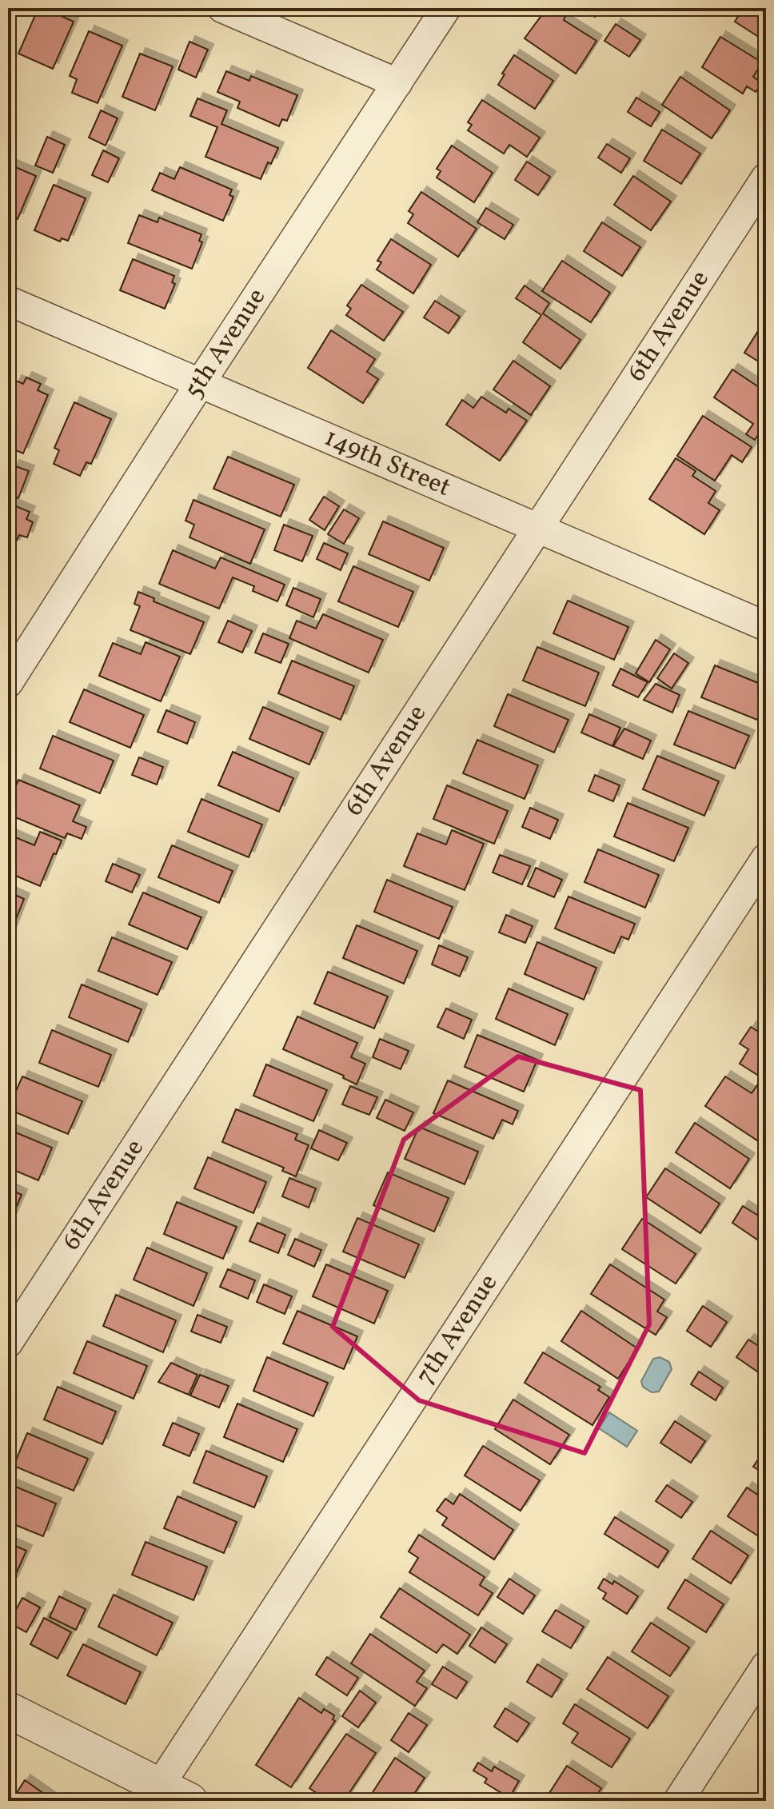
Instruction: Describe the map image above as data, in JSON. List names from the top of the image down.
{
  "streets": {
    "street": [
      "6th Avenue",
      "5th Avenue",
      "149th Street",
      "7th Avenue"
    ]
  },
  "crossings": [
    ["6th Avenue", "149th Street"],
    ["5th Avenue", "149th Street"]
  ]
}
